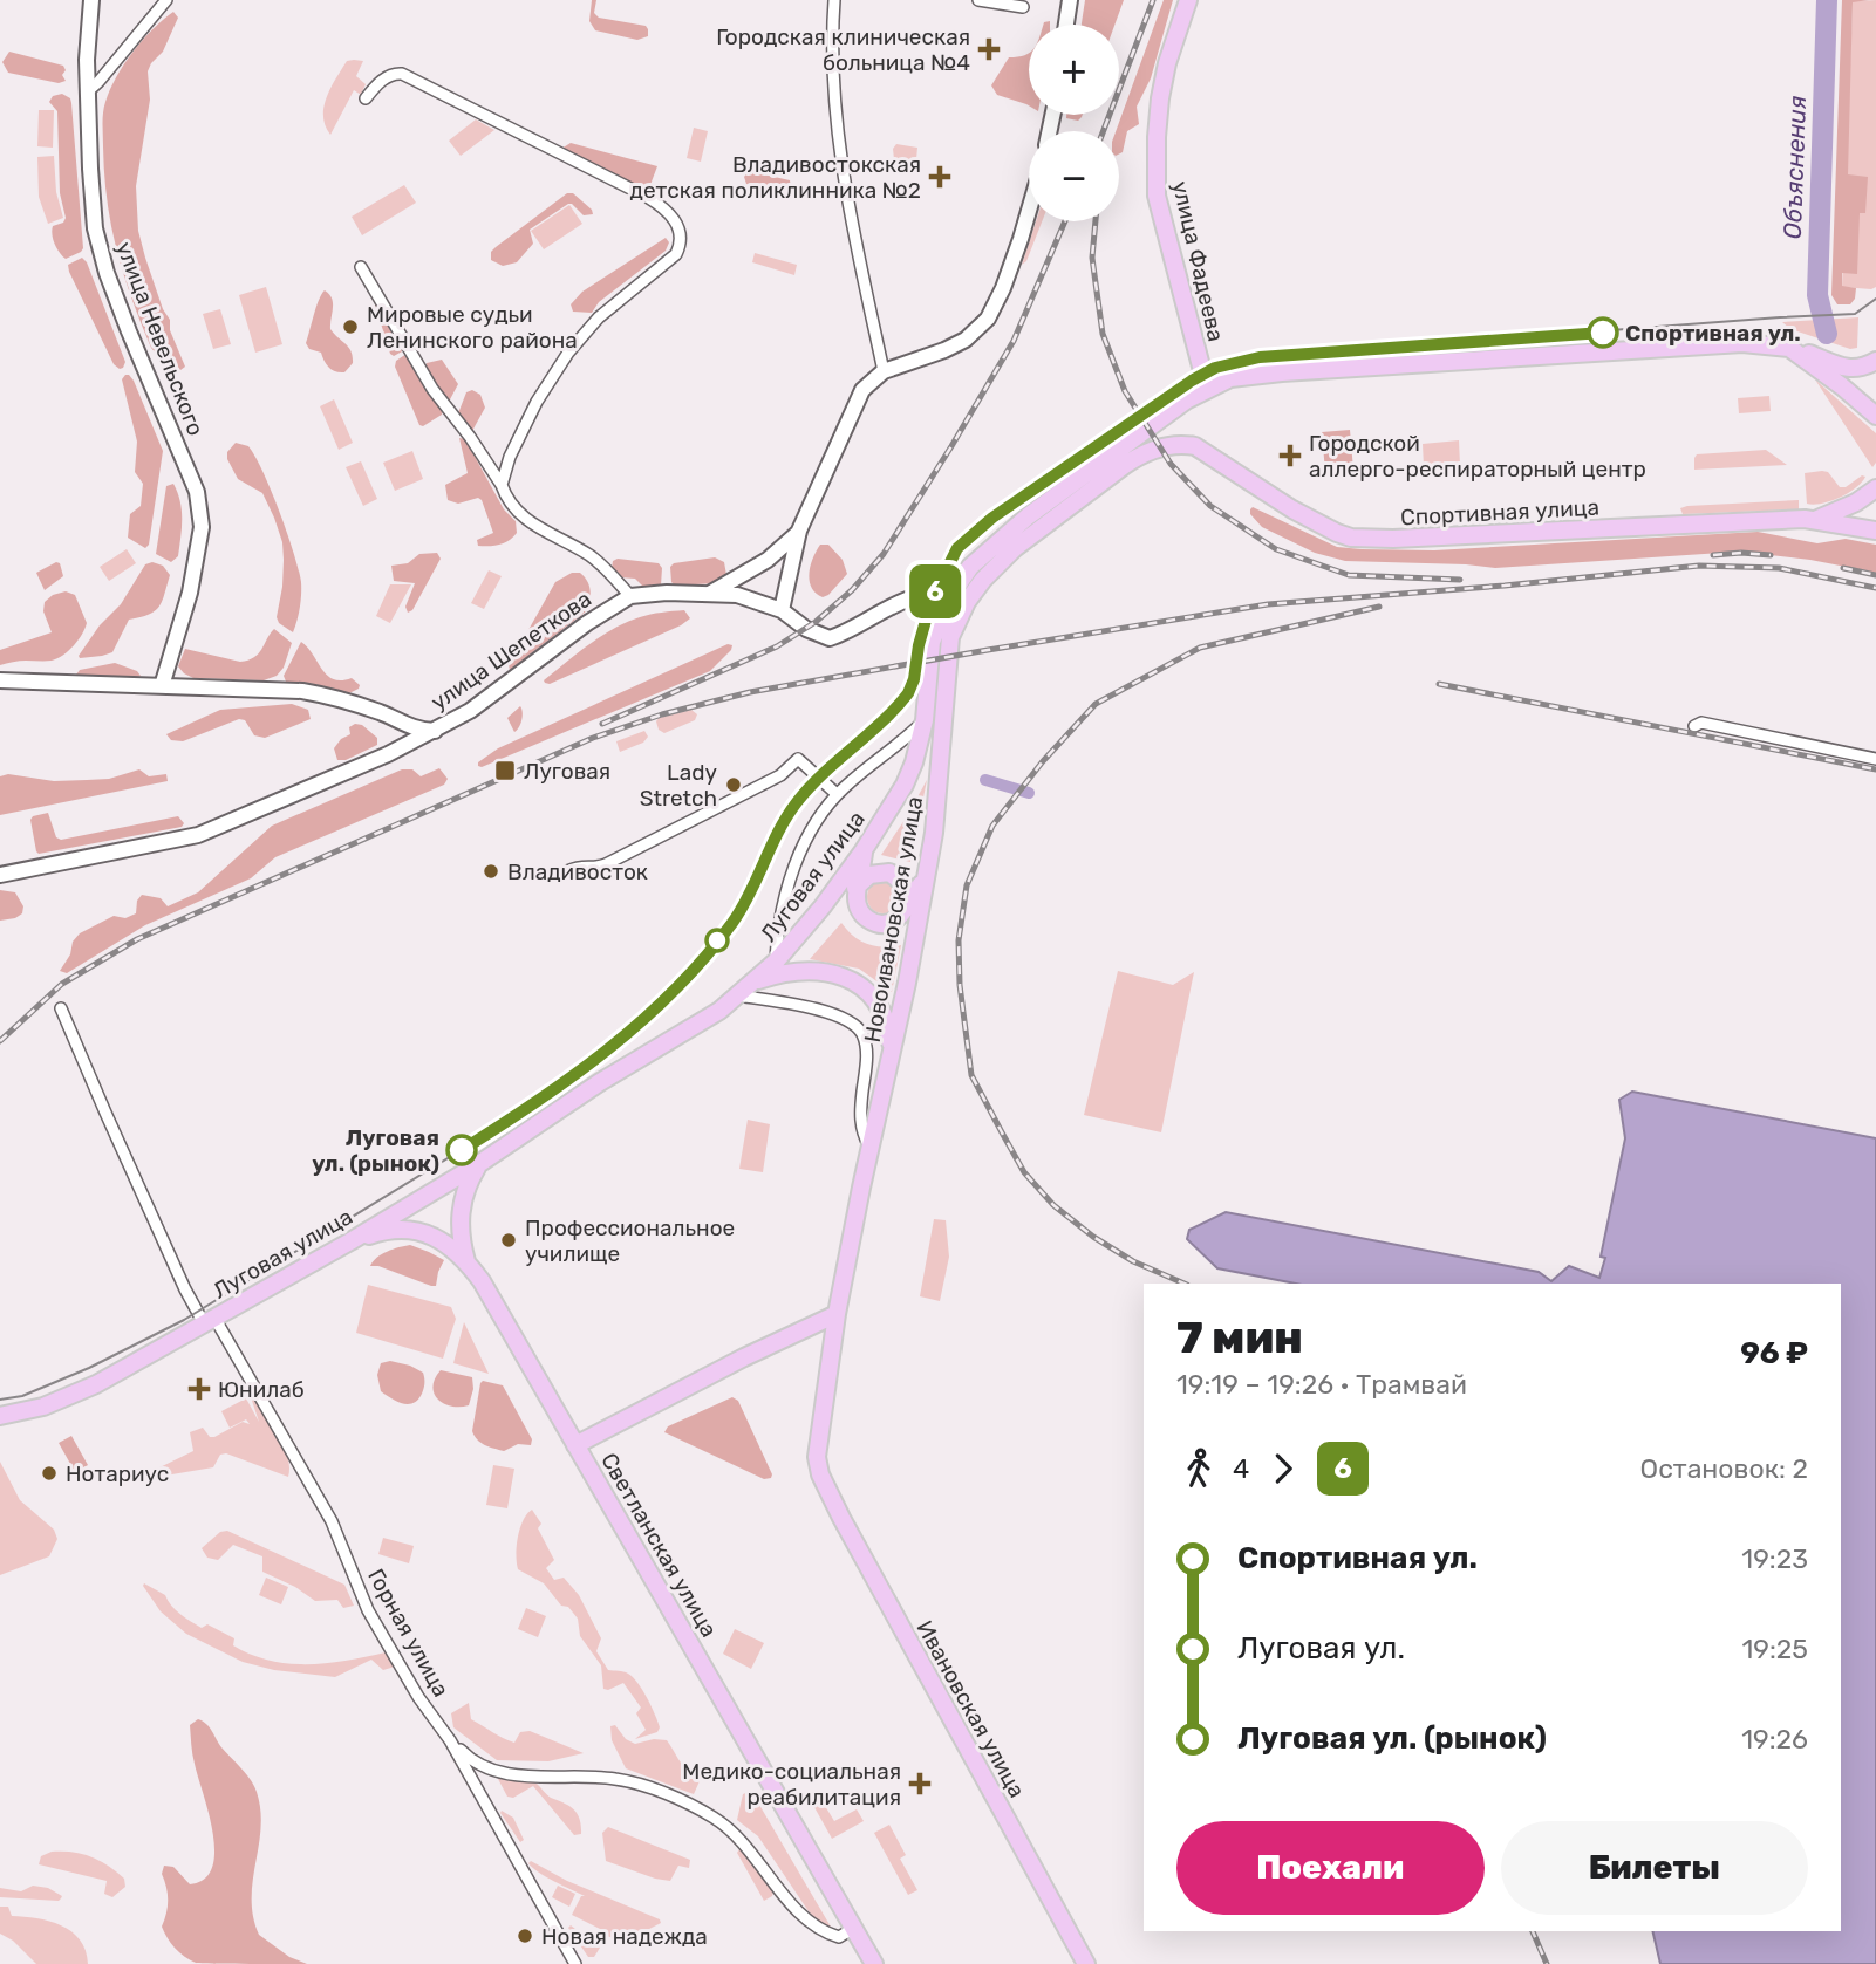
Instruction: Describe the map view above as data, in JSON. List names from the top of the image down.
{
  "streets": {
    "main road": [
      "улица Фадеева",
      "улица Невельского",
      "Спортивная улица",
      "улица Шепеткова",
      "Луговая улица",
      "Новоивановская улица",
      "Светланская улица",
      "Ивановская улица"
    ],
    "street": ["Горная улица"]
  },
  "crossings": [
    ["улица Фадеева", "Луговая улица"],
    ["Спортивная улица", "Новоивановская улица"],
    ["улица Шепеткова", "Луговая улица"],
    ["Луговая улица", "Светланская улица"],
    ["Луговая улица", "Горная улица"],
    ["Новоивановская улица", "Ивановская улица"]
  ],
  "water": ["Объяснения"],
  "places": {
    "health": [
      "Городская клиническая больница №4",
      "Владивостокская детская поликлинника №2",
      "Городской аллерго-респираторный центр",
      "Юнилаб",
      "Медико-социальная реабилитация"
    ],
    "other": [
      "Мировые судьи Ленинского района",
      "Спортивная ул.",
      "Lady Stretch",
      "Владивосток",
      "Луговая ул. (рынок)",
      "Профессиональное училище",
      "Нотариус",
      "Новая надежда"
    ],
    "transit": ["Луговая"]
  },
  "lines": ["tram line 6"],
  "page": {
    "on_map": "6",
    "map_buttons": ["+", "−"],
    "heading": ["7 мин", "19:19 – 19:26 · Трамвай", "96 ₽"],
    "legs": ["4", "6", "Остановок: 2"],
    "list": [
      {
        "name": "Спортивная ул.",
        "value": "19:23"
      },
      {
        "name": "Луговая ул.",
        "value": "19:25"
      },
      {
        "name": "Луговая ул. (рынок)",
        "value": "19:26"
      }
    ],
    "buttons": ["Поехали", "Билеты"]
  }
}
